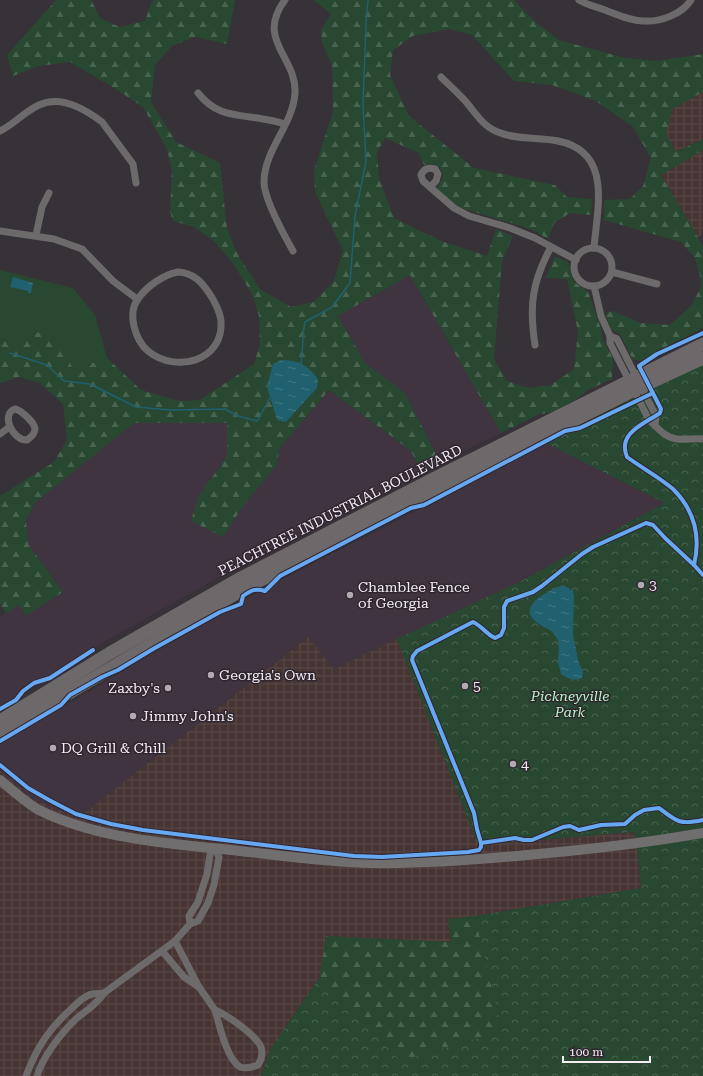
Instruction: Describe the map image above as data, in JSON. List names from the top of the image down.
{
  "streets": {
    "highway": ["PEACHTREE INDUSTRIAL BOULEVARD"]
  },
  "parks": ["Pickneyville Park"],
  "places": [
    "3",
    "Chamblee Fence of Georgia",
    "Georgia's Own",
    "5",
    "Zaxby's",
    "Jimmy John's",
    "DQ Grill & Chill",
    "4"
  ],
  "scale_bar": "100 m"
}
